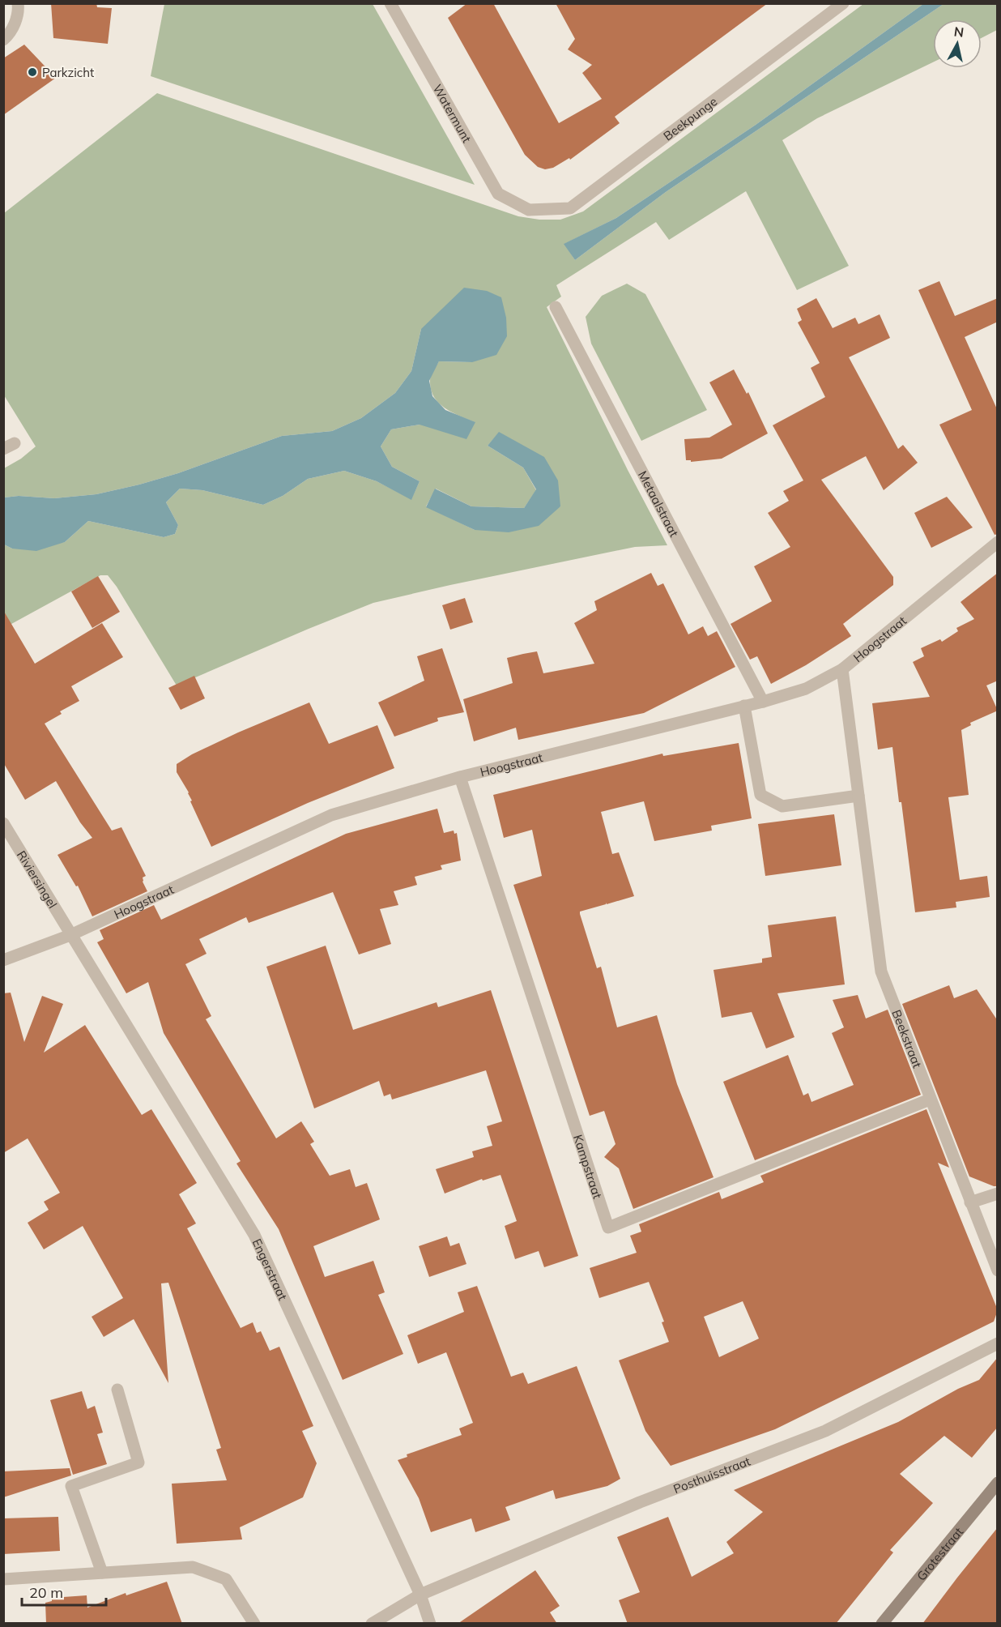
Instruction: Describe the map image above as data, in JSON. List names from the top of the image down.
{
  "streets": {
    "main road": ["Grotestraat"],
    "street": [
      "Watermunt",
      "Beekpunge",
      "Metaalstraat",
      "Hoogstraat",
      "Riviersingel",
      "Beekstraat",
      "Kampstraat",
      "Engerstraat",
      "Posthuisstraat"
    ]
  },
  "crossings": [
    ["Watermunt", "Beekpunge"],
    ["Metaalstraat", "Hoogstraat"],
    ["Hoogstraat", "Riviersingel"],
    ["Hoogstraat", "Beekstraat"],
    ["Hoogstraat", "Kampstraat"],
    ["Hoogstraat", "Engerstraat"],
    ["Riviersingel", "Engerstraat"],
    ["Beekstraat", "Kampstraat"],
    ["Engerstraat", "Posthuisstraat"]
  ],
  "places": ["Parkzicht"],
  "scale_bar": "20 m",
  "north": "top"
}
